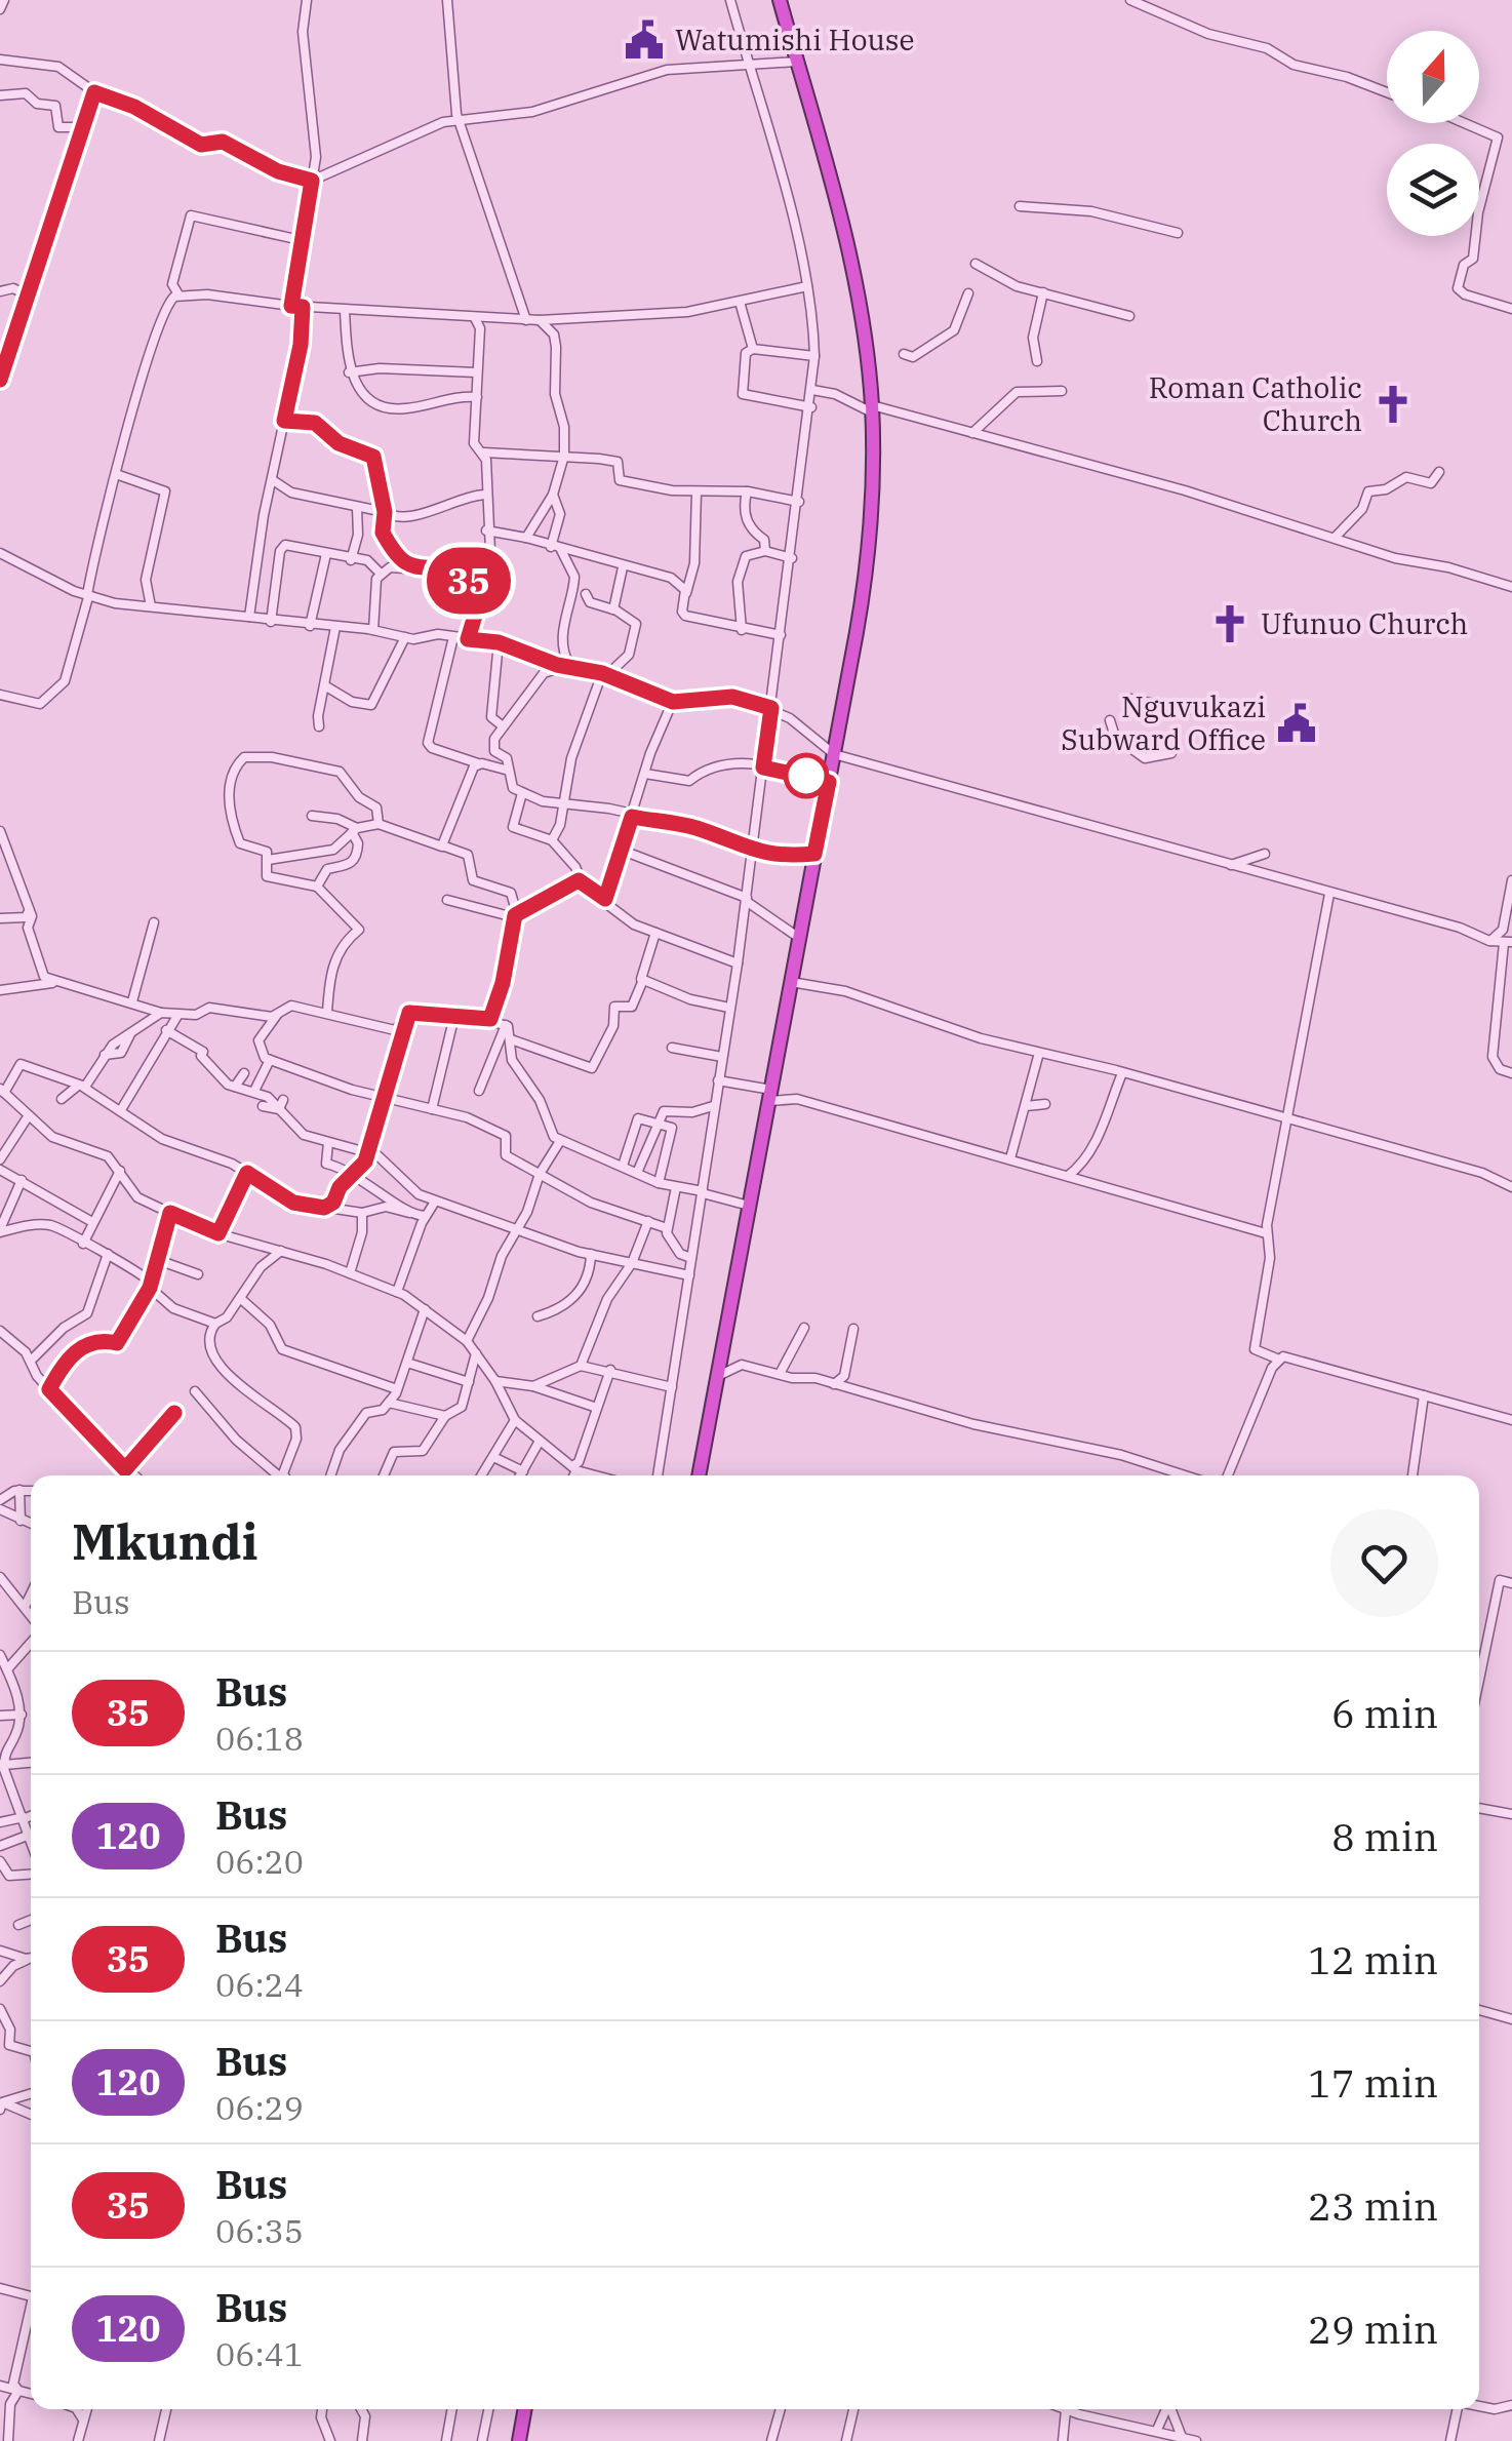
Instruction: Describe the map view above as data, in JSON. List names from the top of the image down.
{
  "places": {
    "public building": ["Watumishi House", "Nguvukazi Subward Office"],
    "church": ["Roman Catholic Church", "Ufunuo Church"]
  },
  "lines": ["bus line 35"],
  "north": "top",
  "page": {
    "on_map": "35",
    "heading": ["Mkundi", "Bus"],
    "list": [
      {
        "mark": "35",
        "name": "Bus",
        "note": "06:18",
        "value": "6 min"
      },
      {
        "mark": "120",
        "name": "Bus",
        "note": "06:20",
        "value": "8 min"
      },
      {
        "mark": "35",
        "name": "Bus",
        "note": "06:24",
        "value": "12 min"
      },
      {
        "mark": "120",
        "name": "Bus",
        "note": "06:29",
        "value": "17 min"
      },
      {
        "mark": "35",
        "name": "Bus",
        "note": "06:35",
        "value": "23 min"
      },
      {
        "mark": "120",
        "name": "Bus",
        "note": "06:41",
        "value": "29 min"
      }
    ]
  }
}
